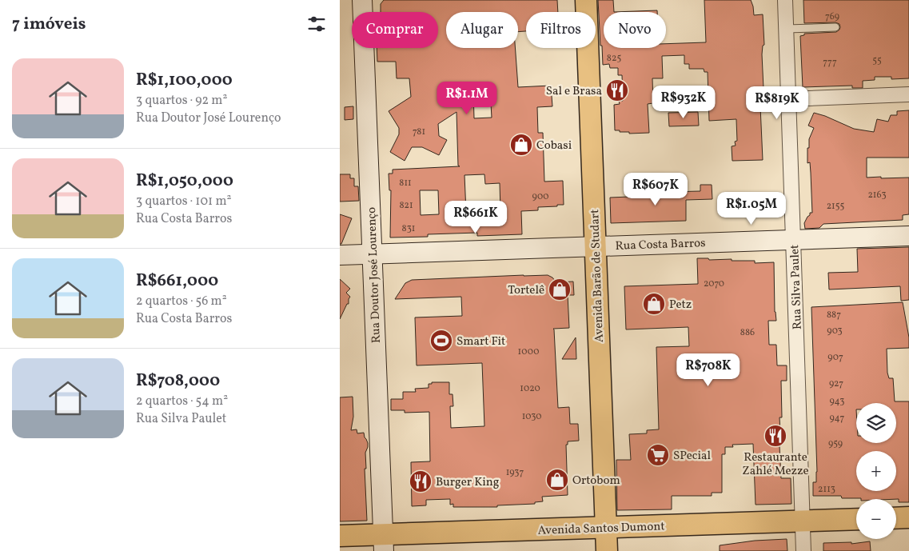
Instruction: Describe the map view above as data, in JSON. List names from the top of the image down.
{
  "streets": {
    "main road": ["Avenida Barão de Studart", "Avenida Santos Dumont"],
    "street": ["Rua Costa Barros", "Rua Doutor José Lourenço", "Rua Silva Paulet"]
  },
  "crossings": [
    ["Rua Costa Barros", "Rua Doutor José Lourenço"],
    ["Rua Costa Barros", "Avenida Barão de Studart"],
    ["Rua Costa Barros", "Rua Silva Paulet"],
    ["Rua Doutor José Lourenço", "Avenida Santos Dumont"],
    ["Avenida Barão de Studart", "Avenida Santos Dumont"],
    ["Rua Silva Paulet", "Avenida Santos Dumont"]
  ],
  "places": {
    "restaurant": ["Sal e Brasa", "Restaurante Zahlé Mezze", "Burger King"],
    "shop": [
      "Cobasi",
      "Tortelê",
      "Petz",
      "Ortobom"
    ],
    "sports": ["Smart Fit"],
    "supermarket": ["SPecial"]
  },
  "house_numbers": [
    "769",
    "825",
    "55",
    "777",
    "781",
    "811",
    "2163",
    "900",
    "821",
    "2155",
    "831",
    "2070",
    "887",
    "903",
    "886",
    "1000",
    "907",
    "927",
    "1020",
    "943",
    "1030",
    "947",
    "959",
    "1937",
    "2113"
  ],
  "page": {
    "heading": "7 imóveis",
    "chip": [
      "Comprar",
      "Alugar",
      "Filtros",
      "Novo"
    ],
    "list": [
      {
        "name": "R$1,100,000",
        "note": "3 quartos · 92 m² · Rua Doutor José Lourenço"
      },
      {
        "name": "R$1,050,000",
        "note": "3 quartos · 101 m² · Rua Costa Barros"
      },
      {
        "name": "R$661,000",
        "note": "2 quartos · 56 m² · Rua Costa Barros"
      },
      {
        "name": "R$708,000",
        "note": "2 quartos · 54 m² · Rua Silva Paulet"
      }
    ],
    "price": [
      "R$1.1M",
      "R$932K",
      "R$819K",
      "R$607K",
      "R$1.05M",
      "R$661K",
      "R$708K"
    ],
    "map_buttons": ["+", "−"]
  }
}
